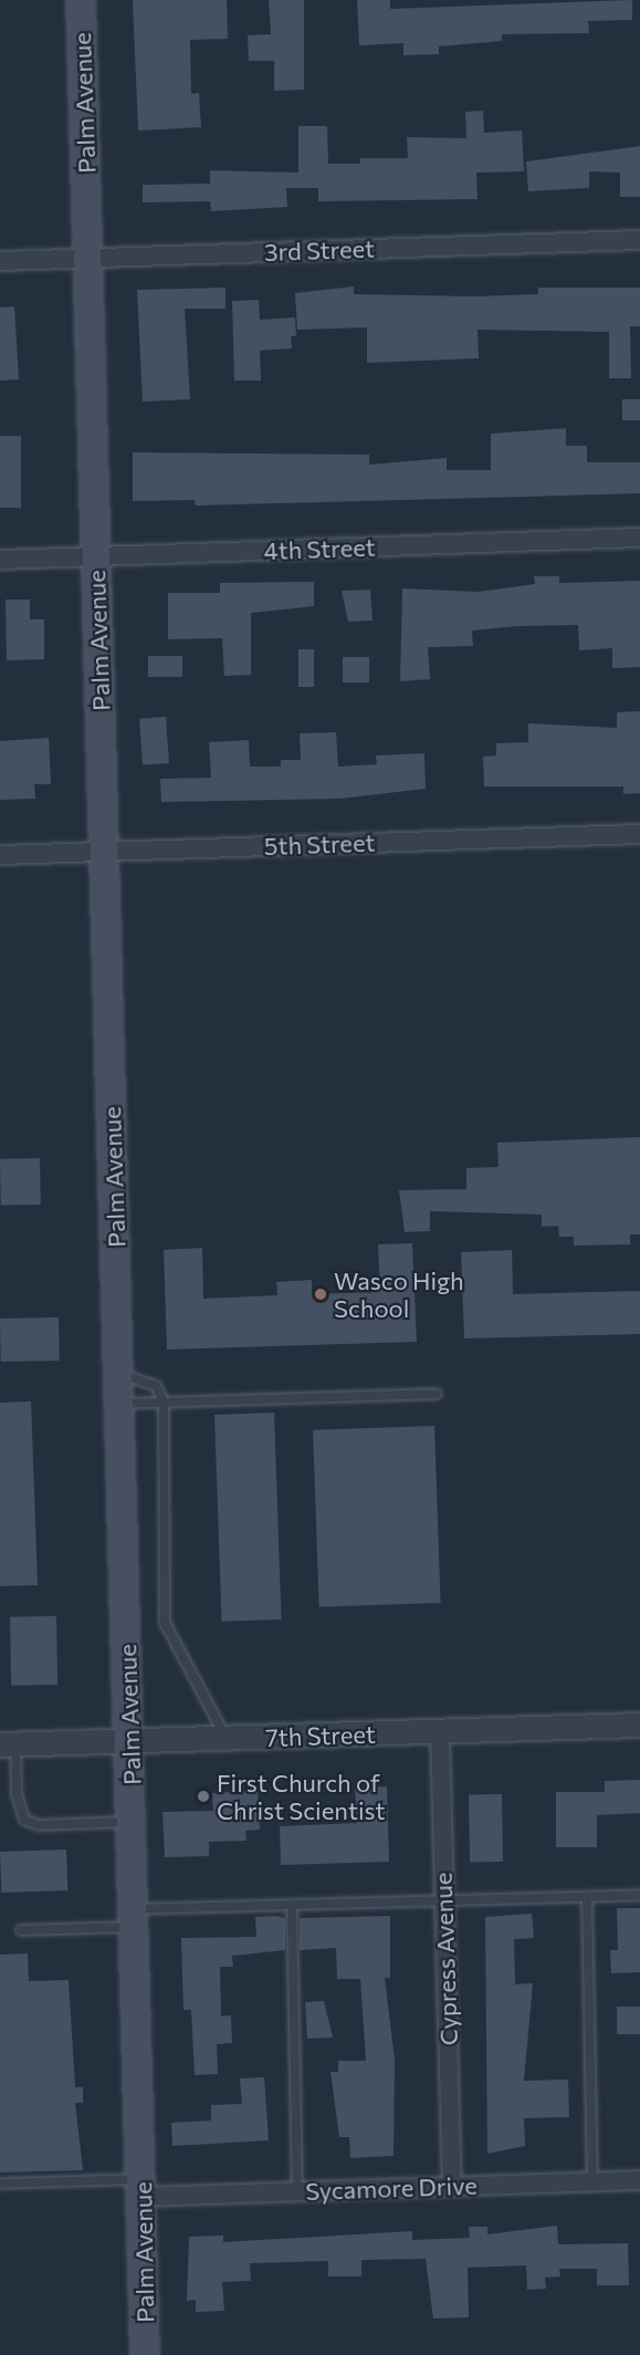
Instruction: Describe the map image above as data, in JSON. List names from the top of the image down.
{
  "streets": {
    "main road": ["Palm Avenue"],
    "street": [
      "3rd Street",
      "4th Street",
      "5th Street",
      "7th Street",
      "Cypress Avenue",
      "Sycamore Drive"
    ]
  },
  "crossings": [
    ["Palm Avenue", "3rd Street"],
    ["Palm Avenue", "4th Street"],
    ["Palm Avenue", "5th Street"],
    ["Palm Avenue", "7th Street"],
    ["Palm Avenue", "Sycamore Drive"],
    ["7th Street", "Cypress Avenue"],
    ["Cypress Avenue", "Sycamore Drive"]
  ],
  "places": ["Wasco High School", "First Church of Christ Scientist"]
}
